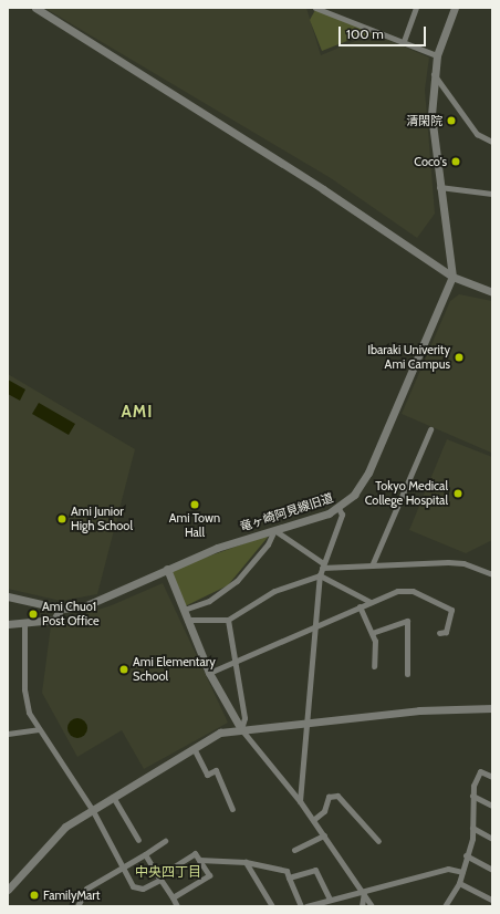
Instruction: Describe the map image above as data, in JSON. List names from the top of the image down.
{
  "streets": {
    "street": ["竜ヶ崎阿見線旧道"]
  },
  "districts": ["AMI", "中央四丁目"],
  "places": [
    "清閑院",
    "Coco's",
    "Ibaraki Univerity Ami Campus",
    "Tokyo Medical College Hospital",
    "Ami Town Hall",
    "Ami Junior High School",
    "Ami Chuo1 Post Office",
    "Ami Elementary School",
    "FamilyMart"
  ],
  "scale_bar": "100 m"
}
